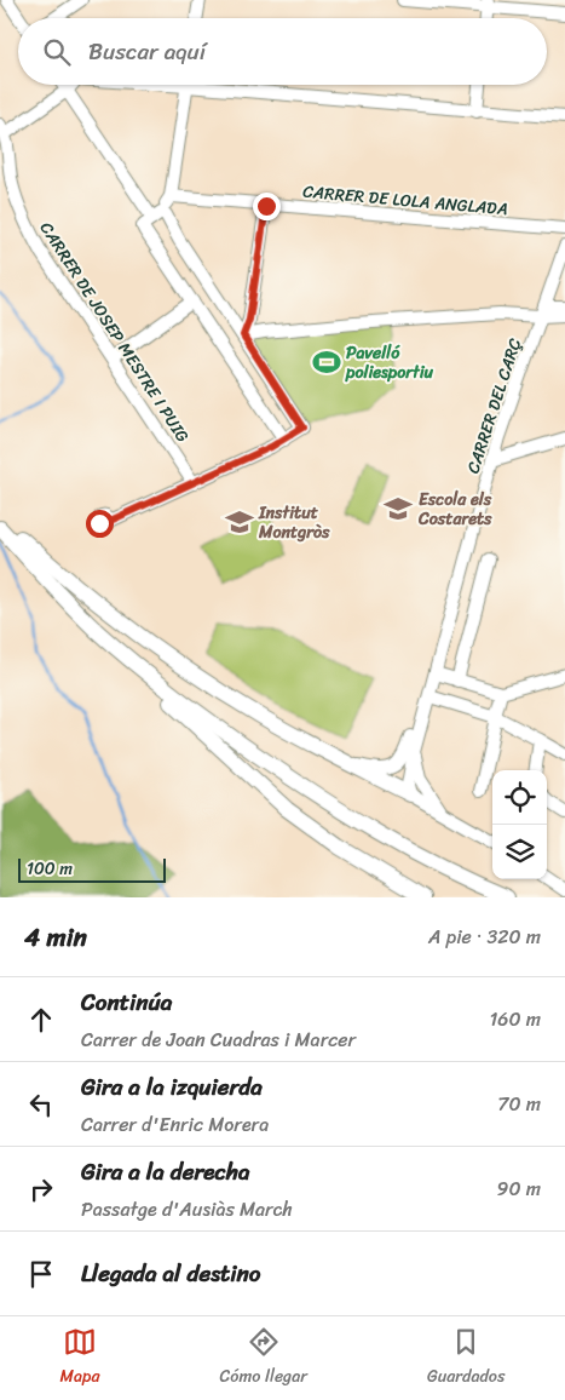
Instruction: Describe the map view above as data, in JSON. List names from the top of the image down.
{
  "streets": {
    "street": ["CARRER DE LOLA ANGLADA", "CARRER DE JOSEP MESTRE I PUIG", "CARRER DEL CARÇ"]
  },
  "places": {
    "sports": ["Pavelló poliesportiu"],
    "school or university": ["Escola els Costarets", "Institut Montgròs"]
  },
  "scale_bar": "100 m",
  "page": {
    "search": "Buscar aquí",
    "scale": "100 m",
    "heading": ["4 min", "A pie · 320 m"],
    "list": [
      ["Continúa", "Carrer de Joan Cuadras i Marcer", "160 m"],
      ["Gira a la izquierda", "Carrer d'Enric Morera", "70 m"],
      ["Gira a la derecha", "Passatge d'Ausiàs March", "90 m"],
      "Llegada al destino"
    ],
    "nav": ["Mapa", "Cómo llegar", "Guardados"]
  }
}
